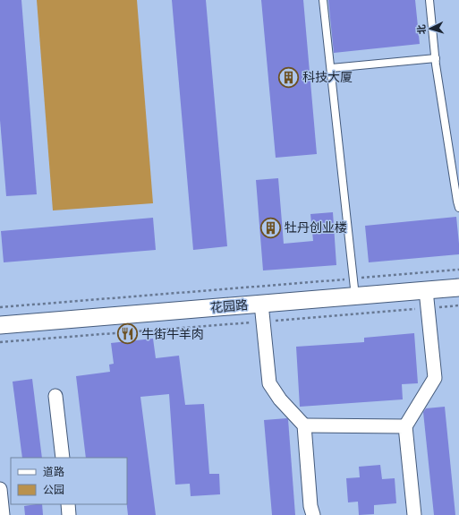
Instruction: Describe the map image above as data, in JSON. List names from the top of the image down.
{
  "streets": {
    "street": ["花园路"]
  },
  "places": {
    "building": ["科技大厦", "牡丹创业楼"],
    "restaurant": ["牛街牛羊肉"]
  },
  "legend": ["道路", "公园"],
  "north": "left"
}
